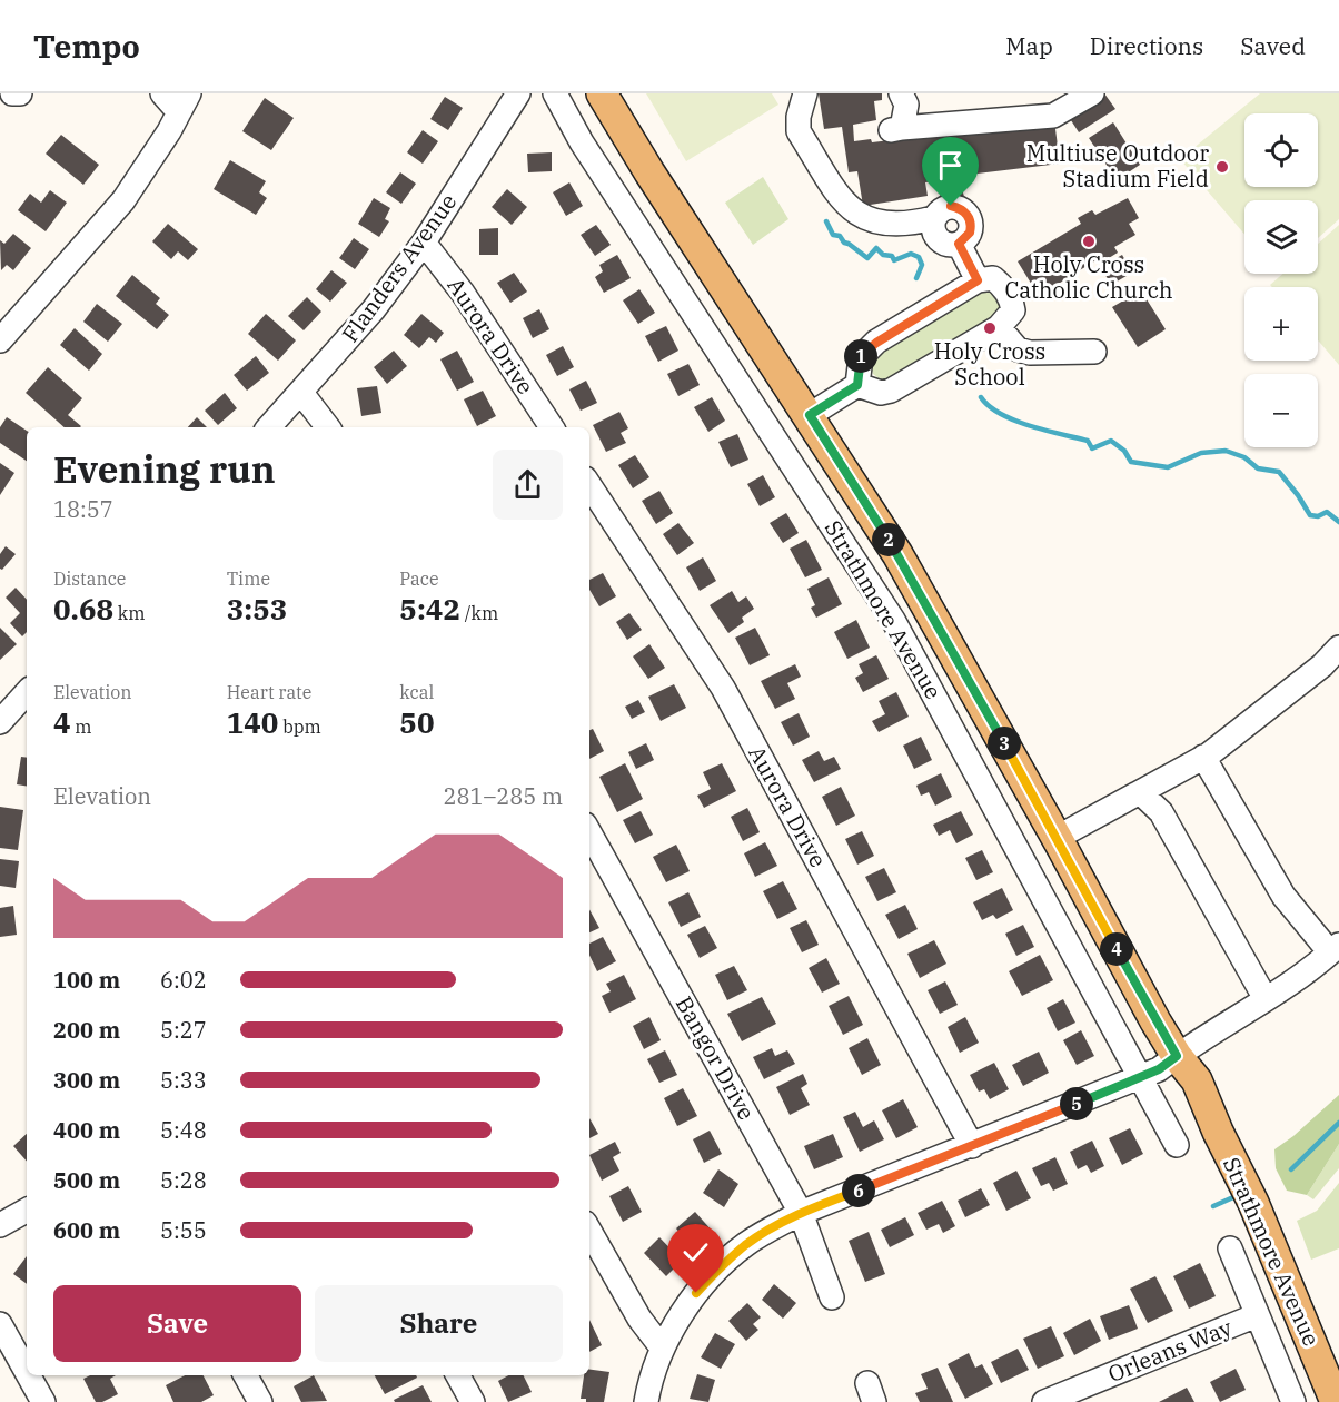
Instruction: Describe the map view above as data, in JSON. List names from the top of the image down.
{
  "streets": {
    "main road": ["Strathmore Avenue"],
    "street": [
      "Flanders Avenue",
      "Aurora Drive",
      "Bangor Drive",
      "Orleans Way"
    ]
  },
  "crossings": [
    ["Flanders Avenue", "Aurora Drive"],
    ["Strathmore Avenue", "Orleans Way"]
  ],
  "places": ["Multiuse Outdoor Stadium Field", "Holy Cross Catholic Church", "Holy Cross School"],
  "page": {
    "header": "Tempo",
    "nav": ["Map", "Directions", "Saved"],
    "map_buttons": ["+", "−"],
    "pins": [
      "1",
      "2",
      "3",
      "4",
      "5",
      "6"
    ],
    "heading": ["Evening run", "18:57"],
    "stats": [
      ["Distance", "0.68 km"],
      ["Time", "3:53"],
      ["Pace", "5:42 /km"],
      ["Elevation", "4 m"],
      ["Heart rate", "140 bpm"],
      ["kcal", "50"]
    ],
    "chart": ["Elevation", "281–285 m"],
    "list": [
      {
        "name": "100 m",
        "note": "6:02"
      },
      {
        "name": "200 m",
        "note": "5:27"
      },
      {
        "name": "300 m",
        "note": "5:33"
      },
      {
        "name": "400 m",
        "note": "5:48"
      },
      {
        "name": "500 m",
        "note": "5:28"
      },
      {
        "name": "600 m",
        "note": "5:55"
      }
    ],
    "buttons": ["Save", "Share"]
  }
}
